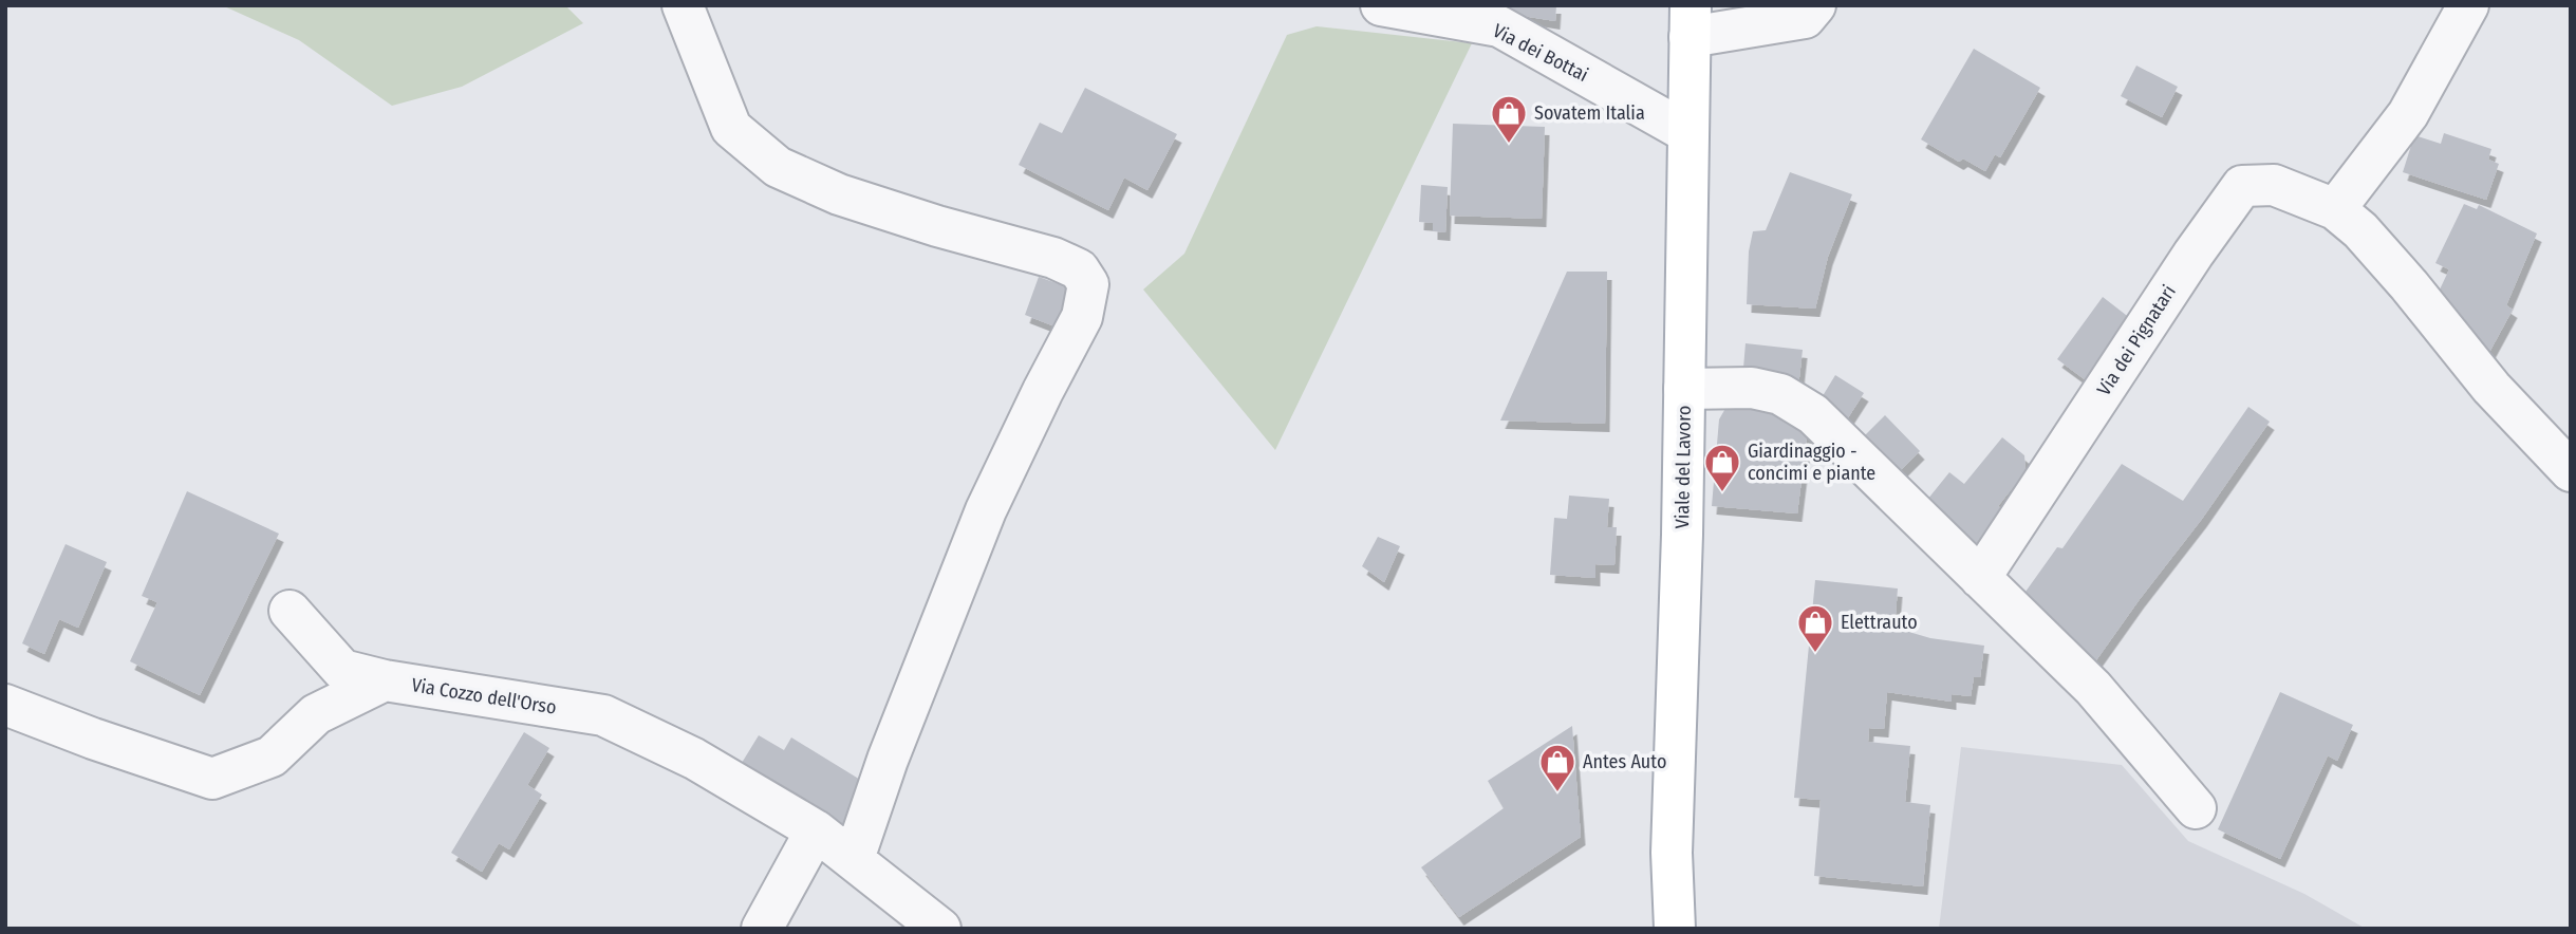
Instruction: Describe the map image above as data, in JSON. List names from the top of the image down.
{
  "streets": {
    "main road": ["Viale del Lavoro"],
    "street": ["Via dei Bottai", "Via dei Pignatari", "Via Cozzo dell'Orso"]
  },
  "crossings": [
    ["Via dei Bottai", "Viale del Lavoro"]
  ],
  "places": {
    "shop": [
      "Sovatem Italia",
      "Giardinaggio - concimi e piante",
      "Elettrauto",
      "Antes Auto"
    ]
  }
}
